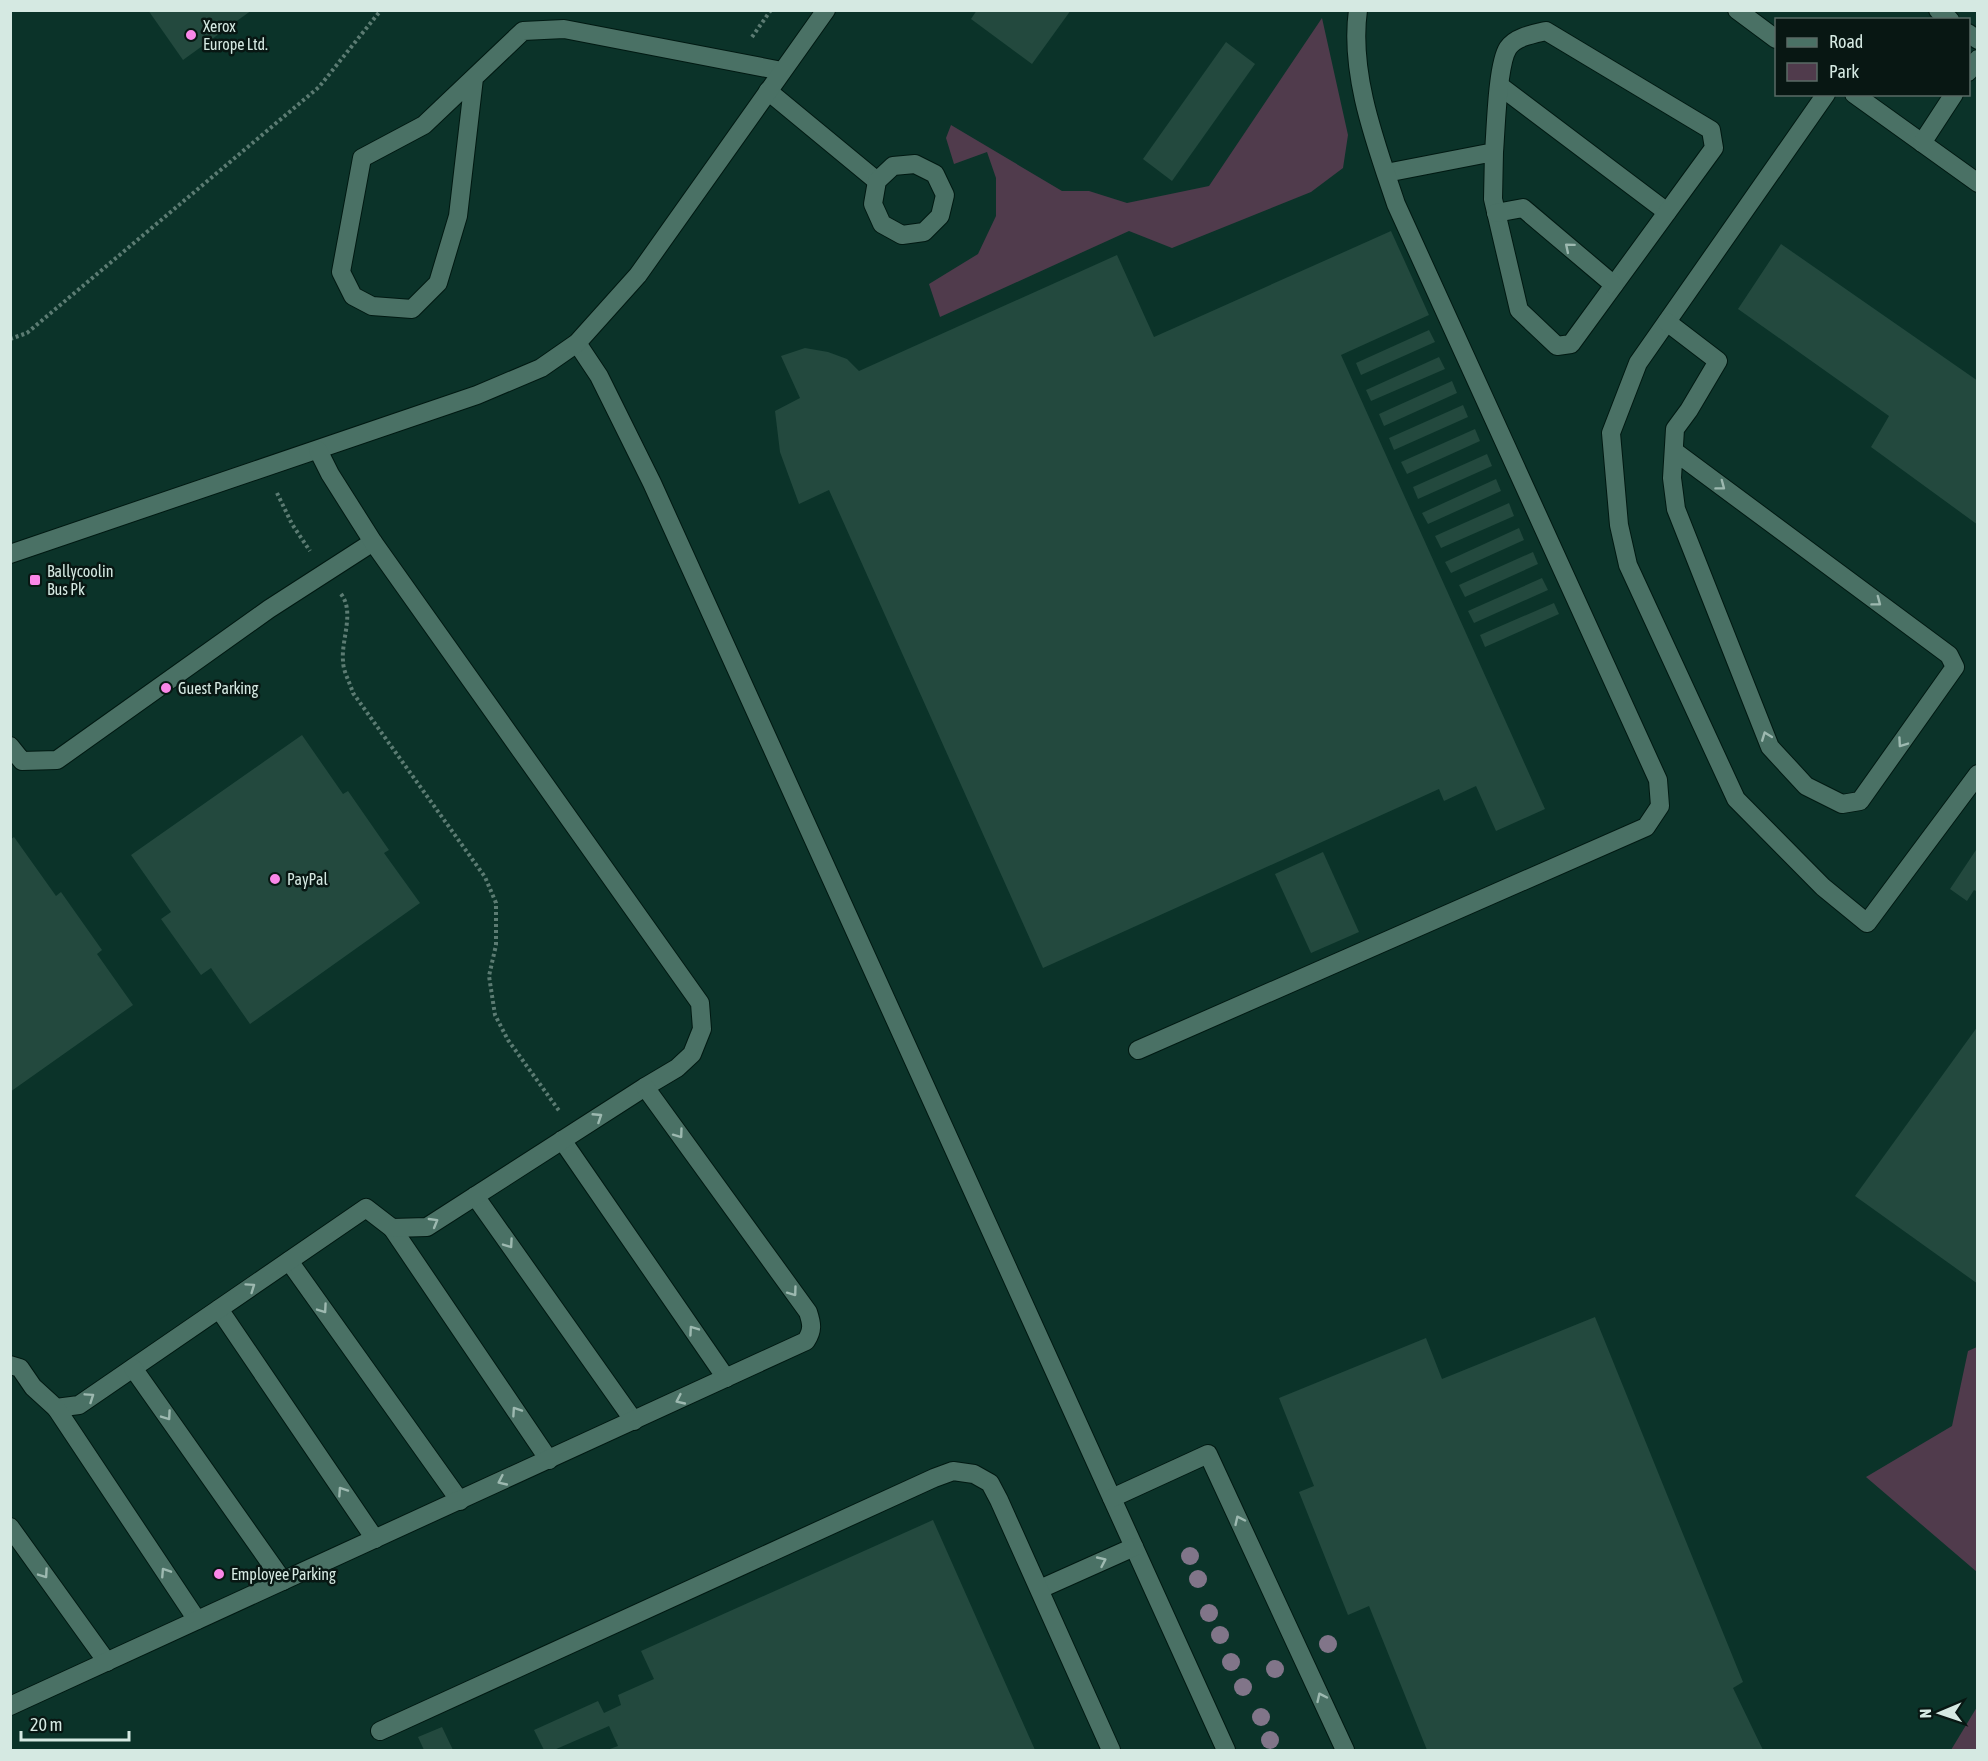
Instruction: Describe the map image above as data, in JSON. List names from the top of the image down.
{
  "places": {
    "other": [
      "Xerox Europe Ltd.",
      "Guest Parking",
      "PayPal",
      "Employee Parking"
    ],
    "transit": ["Ballycoolin Bus Pk"]
  },
  "legend": ["Road", "Park"],
  "scale_bar": "20 m",
  "north": "left"
}
